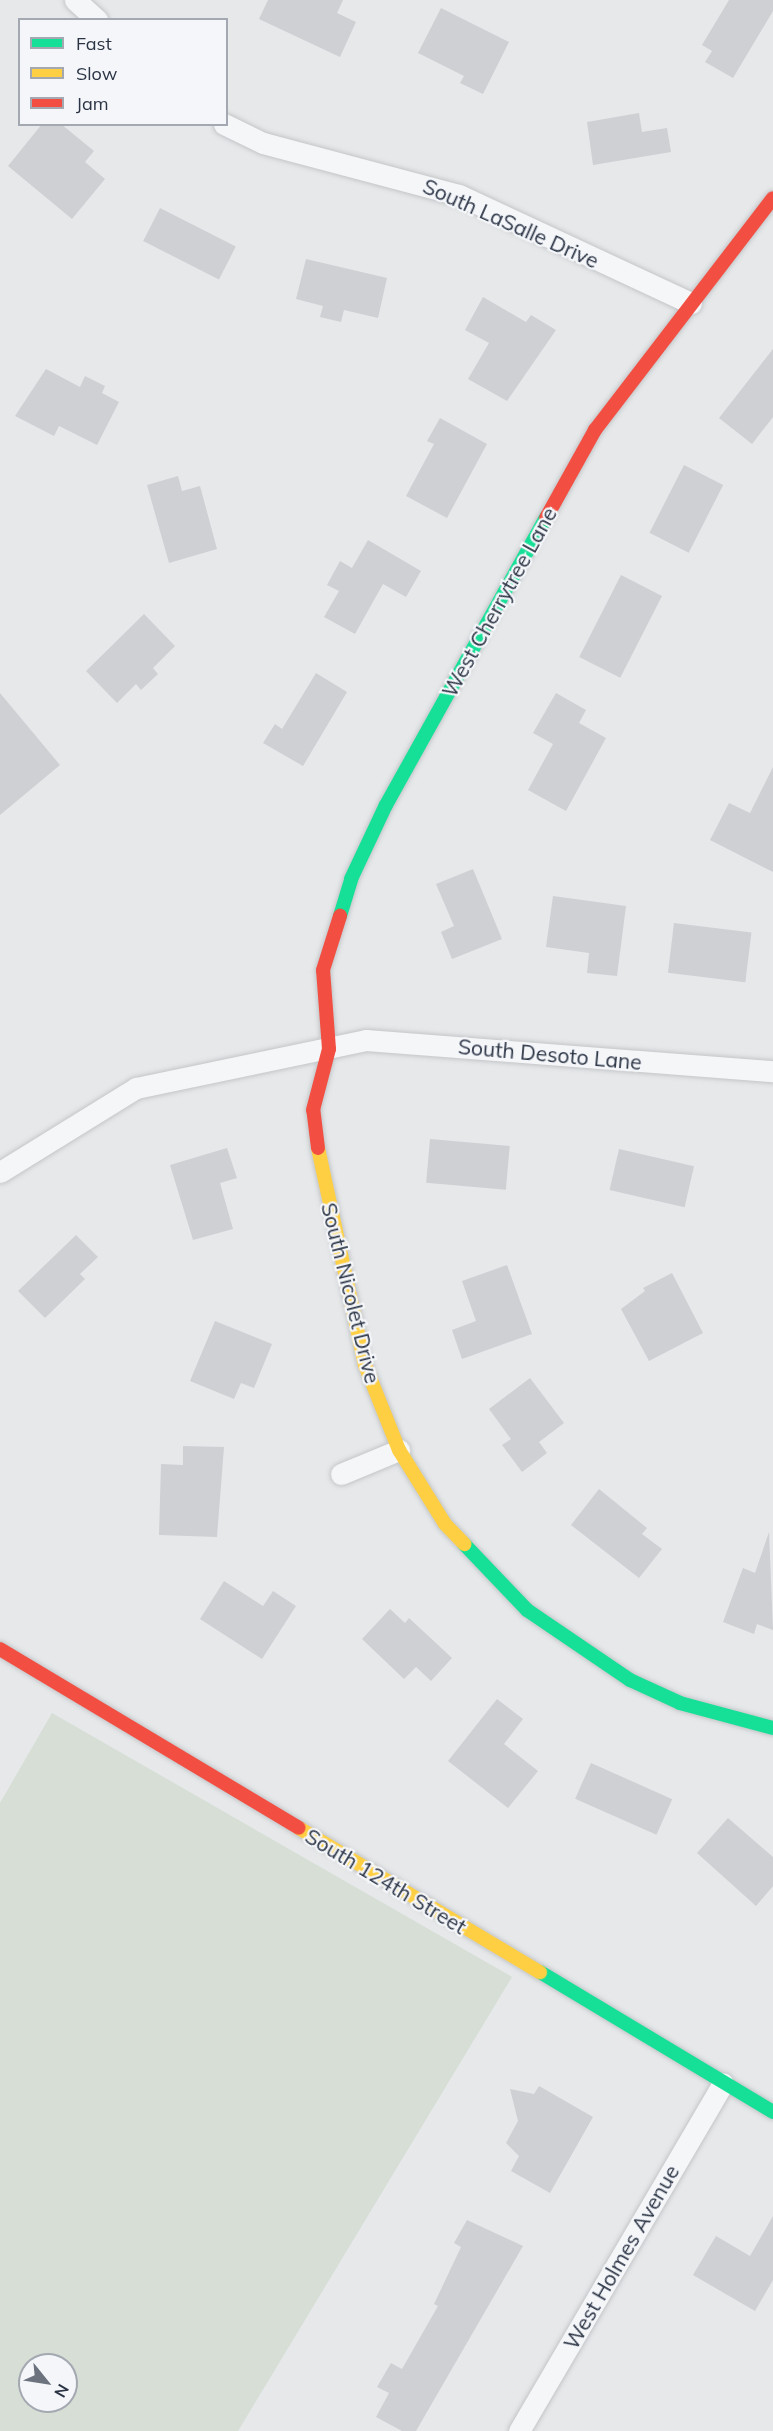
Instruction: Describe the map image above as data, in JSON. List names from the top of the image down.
{
  "streets": {
    "street": [
      "South LaSalle Drive",
      "West Cherrytree Lane",
      "South Desoto Lane",
      "South Nicolet Drive",
      "South 124th Street",
      "West Holmes Avenue"
    ]
  },
  "crossings": [
    ["South LaSalle Drive", "West Cherrytree Lane"],
    ["West Cherrytree Lane", "South Desoto Lane"],
    ["West Cherrytree Lane", "South Nicolet Drive"],
    ["South Desoto Lane", "South Nicolet Drive"],
    ["South 124th Street", "West Holmes Avenue"]
  ],
  "legend": ["Fast", "Slow", "Jam"],
  "north": "bottom right"
}
